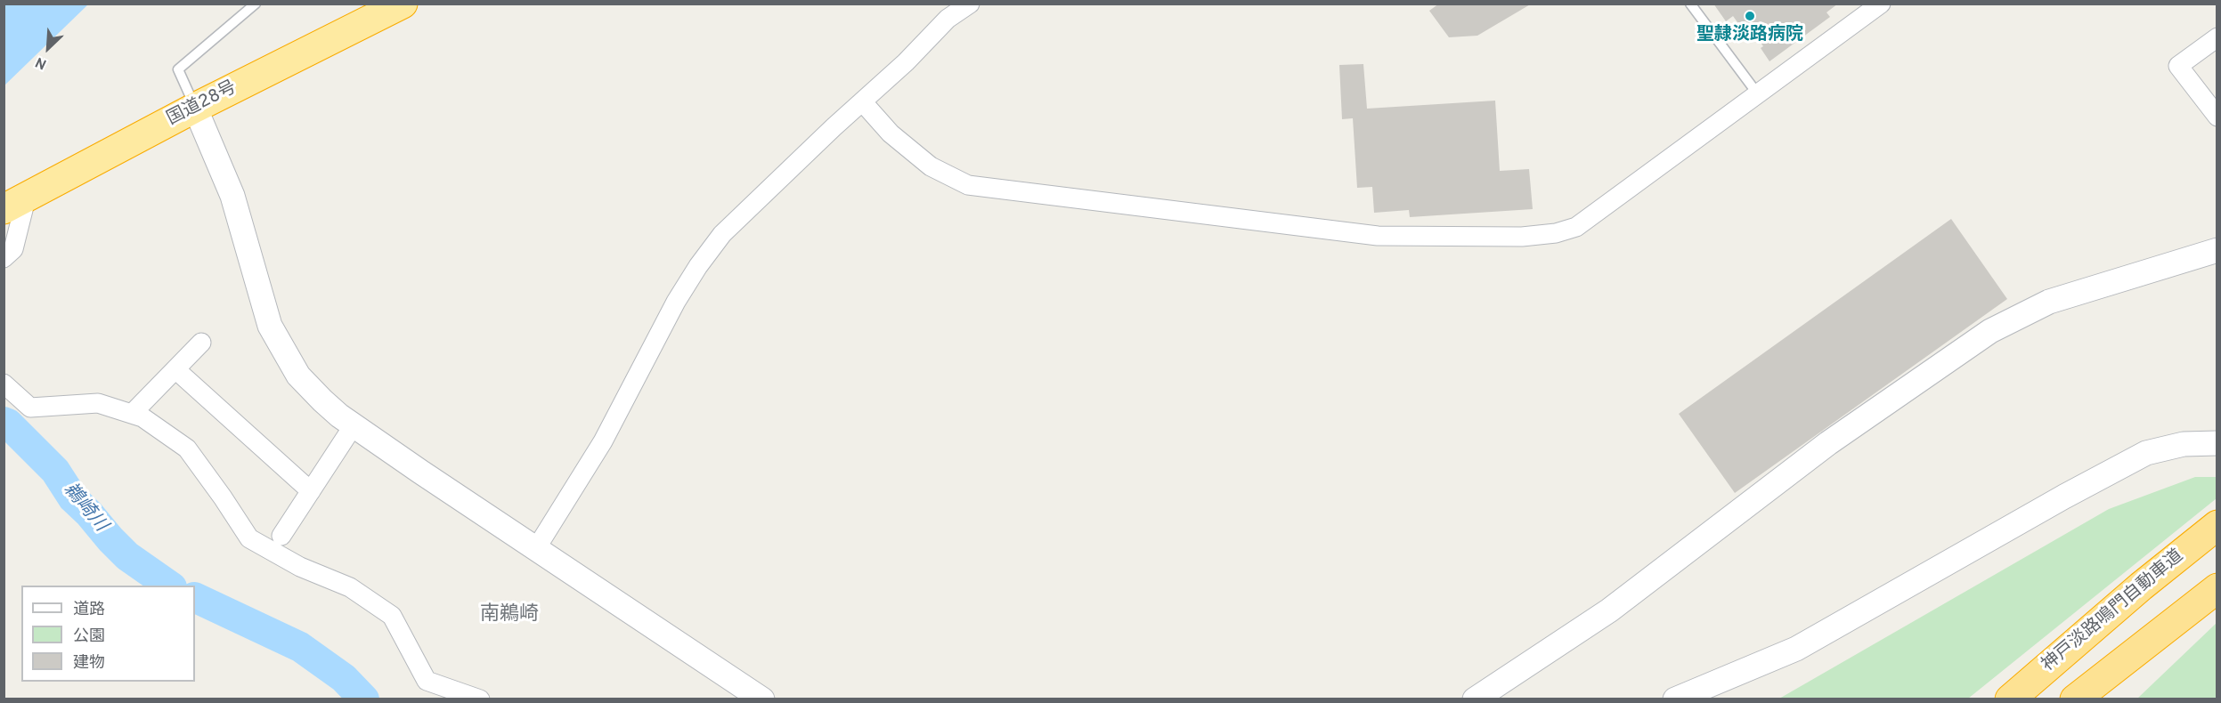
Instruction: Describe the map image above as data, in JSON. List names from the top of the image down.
{
  "streets": {
    "highway": ["国道28号", "神戸淡路鳴門自動車道"]
  },
  "districts": ["南鵜崎"],
  "water": ["鵜崎川"],
  "places": ["聖隷淡路病院"],
  "legend": ["道路", "公園", "建物"],
  "north": "bottom left"
}
